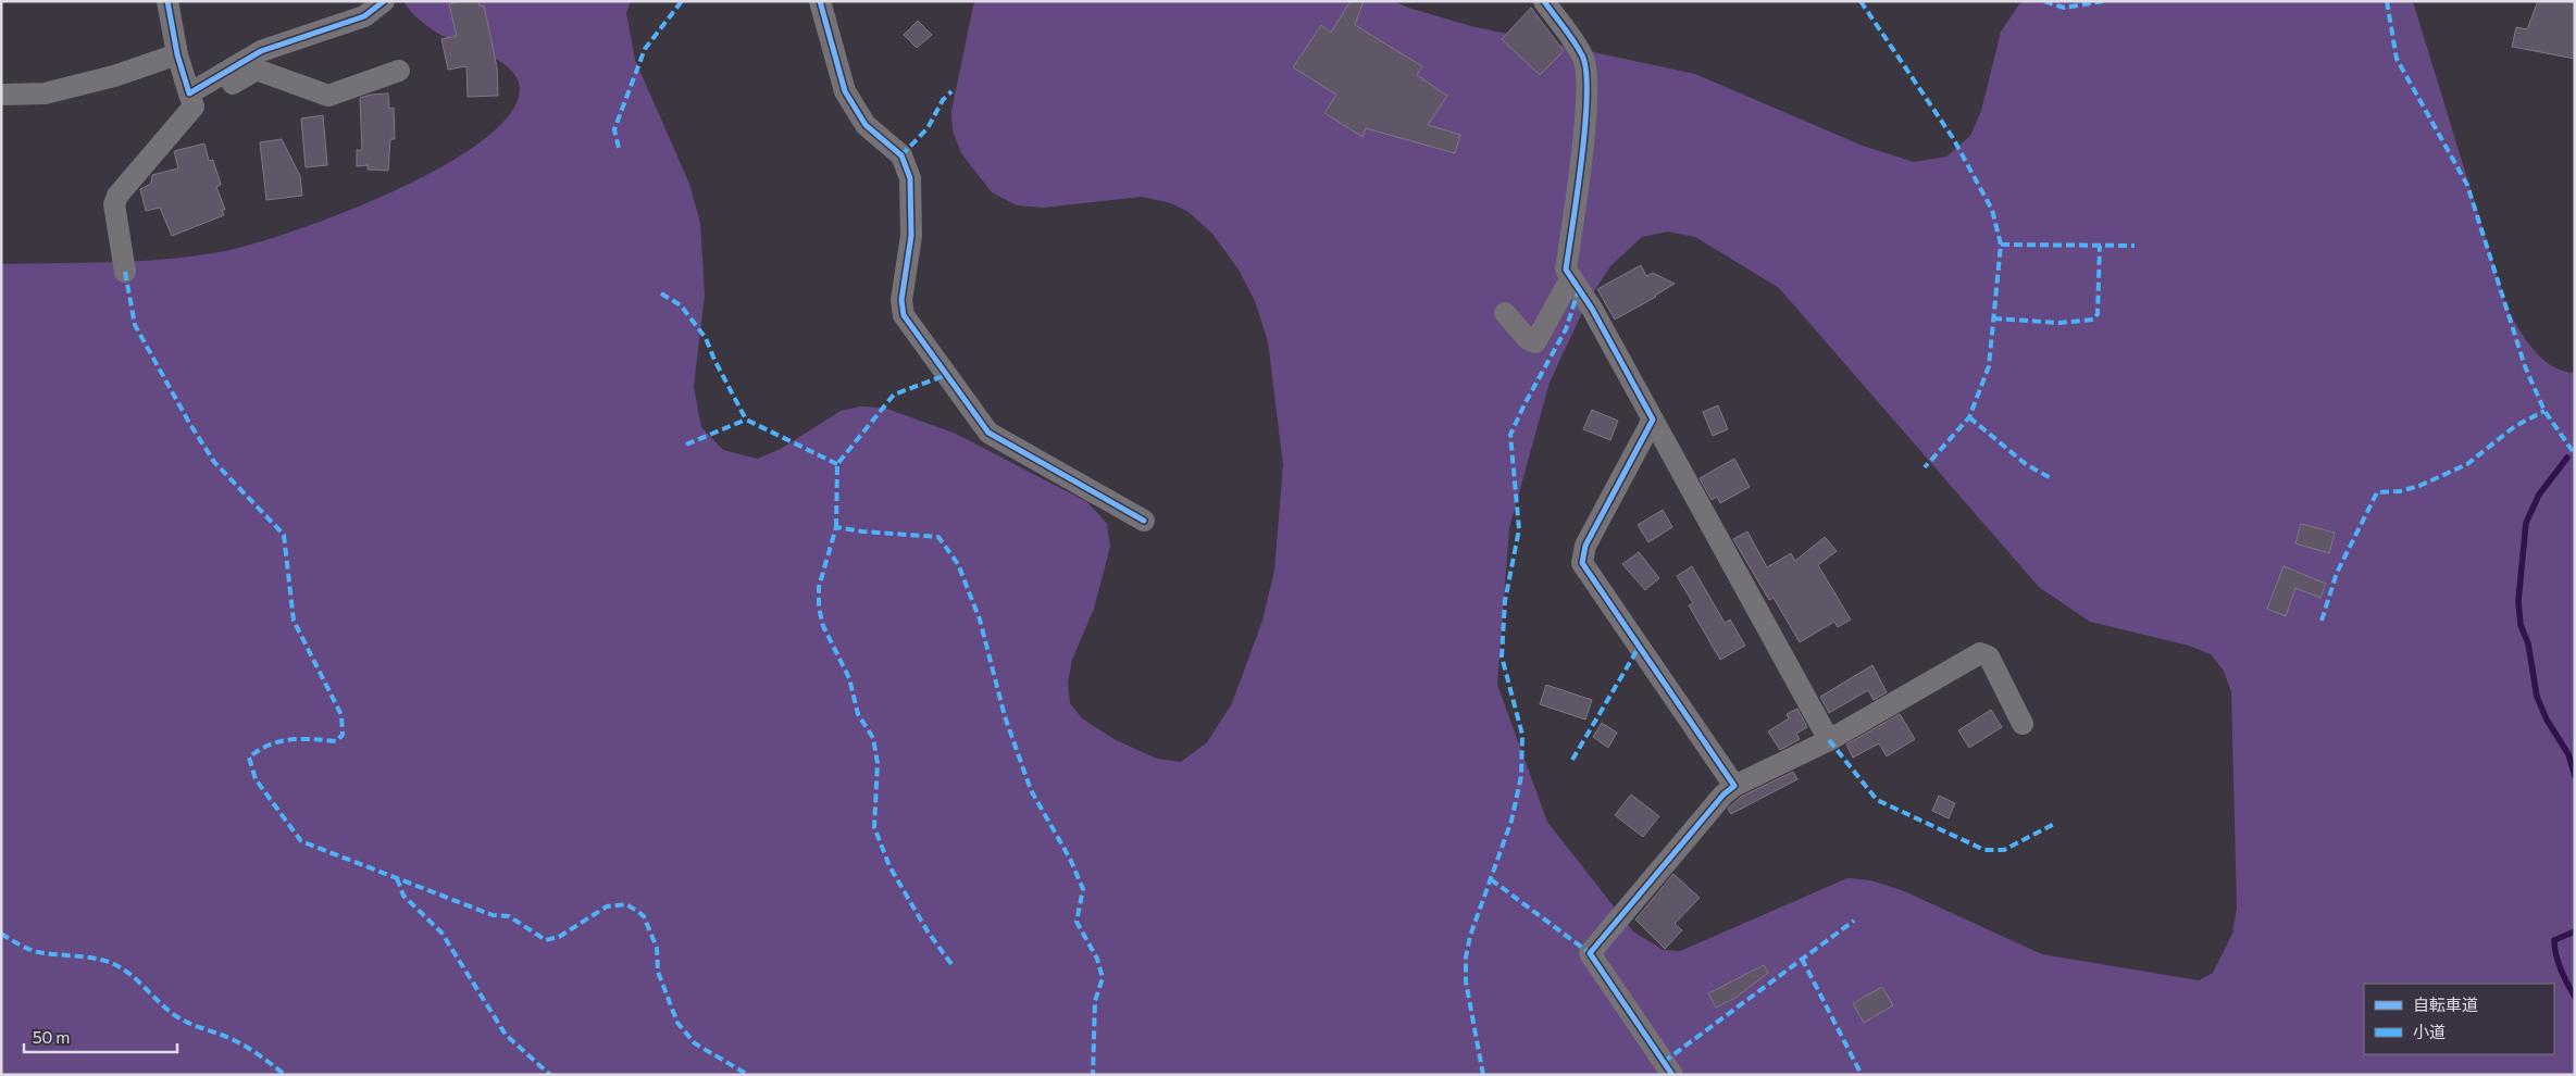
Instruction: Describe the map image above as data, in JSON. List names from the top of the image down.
{
  "legend": ["自転車道", "小道"],
  "scale_bar": "50 m"
}
